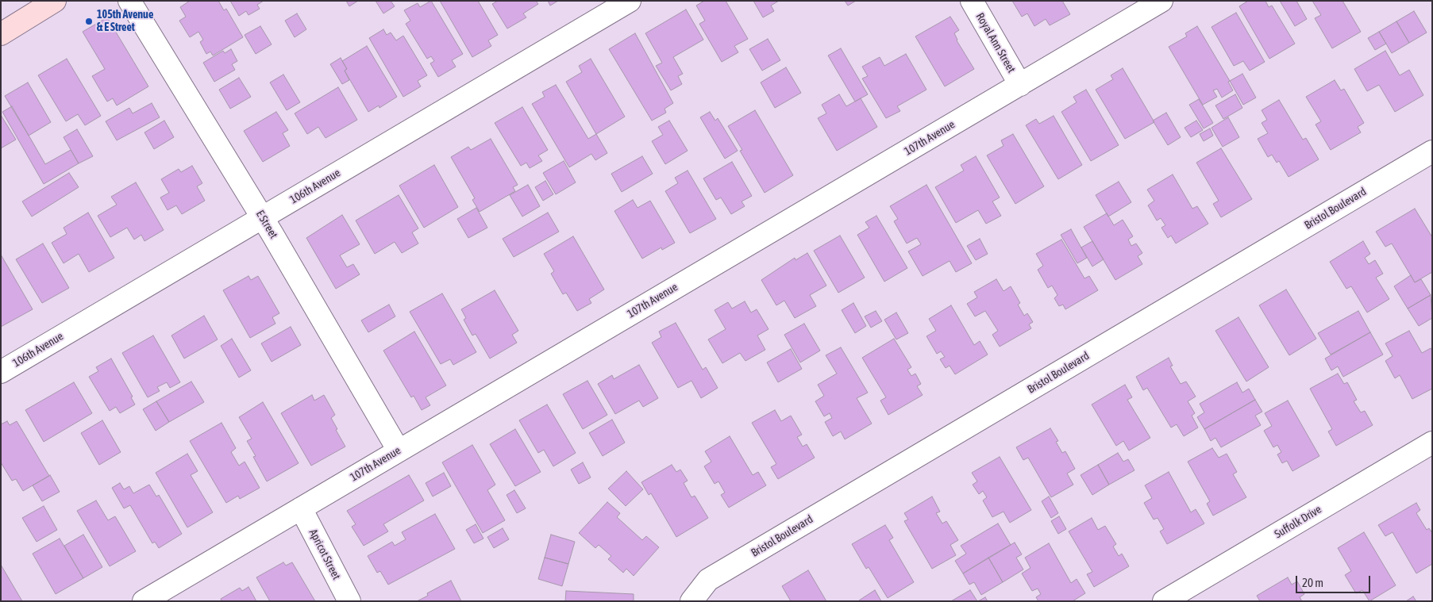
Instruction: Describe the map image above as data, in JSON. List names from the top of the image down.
{
  "streets": {
    "street": [
      "Royal Ann Street",
      "107th Avenue",
      "106th Avenue",
      "Bristol Boulevard",
      "E Street",
      "Suffolk Drive",
      "Apricot Street"
    ]
  },
  "crossings": [
    ["Royal Ann Street", "107th Avenue"],
    ["107th Avenue", "E Street"],
    ["107th Avenue", "Apricot Street"],
    ["106th Avenue", "E Street"]
  ],
  "places": ["105th Avenue & E Street"],
  "scale_bar": "20 m"
}
